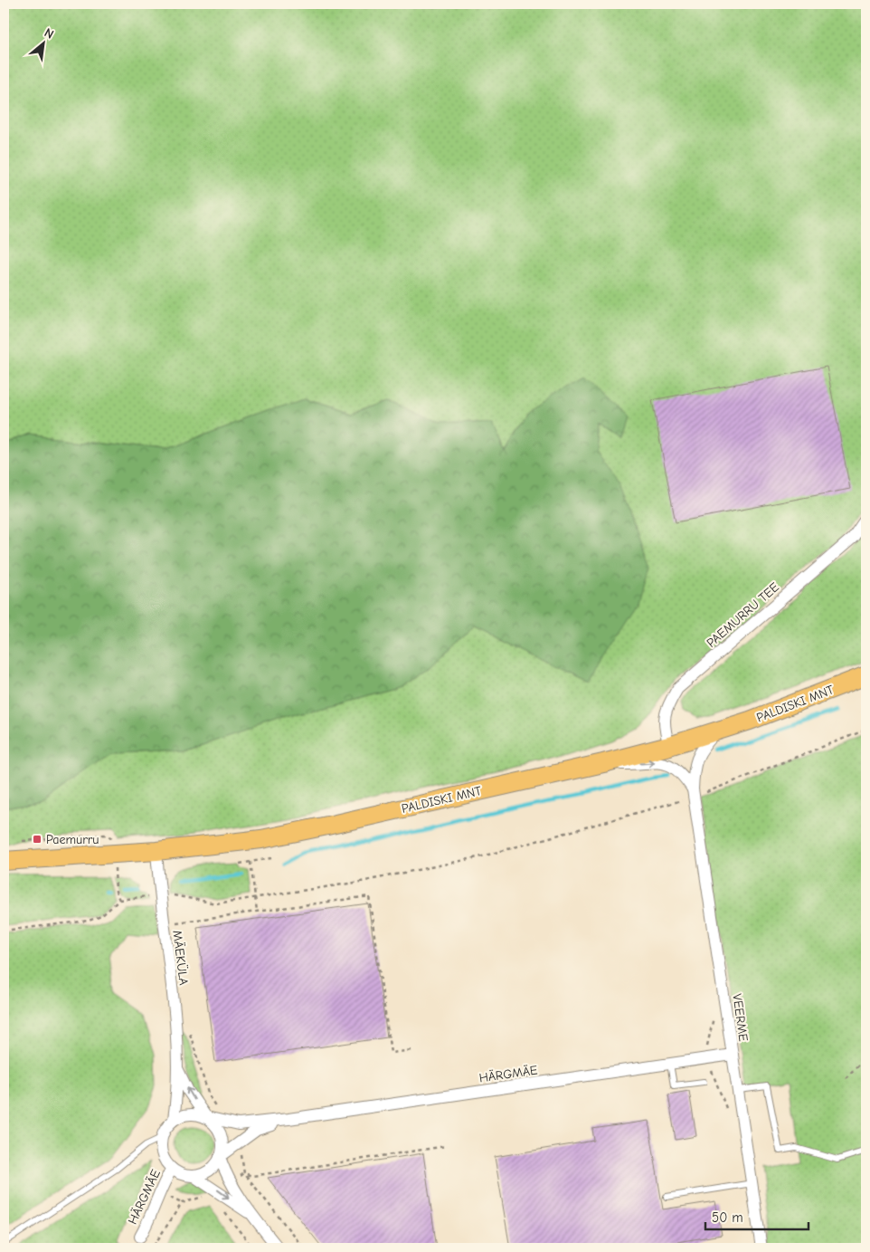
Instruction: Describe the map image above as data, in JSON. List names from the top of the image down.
{
  "streets": {
    "main road": ["PALDISKI MNT"],
    "street": [
      "PAEMURRU TEE",
      "MÄEKÜLA",
      "VEERME",
      "HÄRGMÄE"
    ]
  },
  "crossings": [
    ["PAEMURRU TEE", "PALDISKI MNT"],
    ["PALDISKI MNT", "MÄEKÜLA"],
    ["PALDISKI MNT", "VEERME"],
    ["MÄEKÜLA", "HÄRGMÄE"],
    ["VEERME", "HÄRGMÄE"]
  ],
  "places": {
    "transit": ["Paemurru"]
  },
  "scale_bar": "50 m",
  "north": "top right"
}
